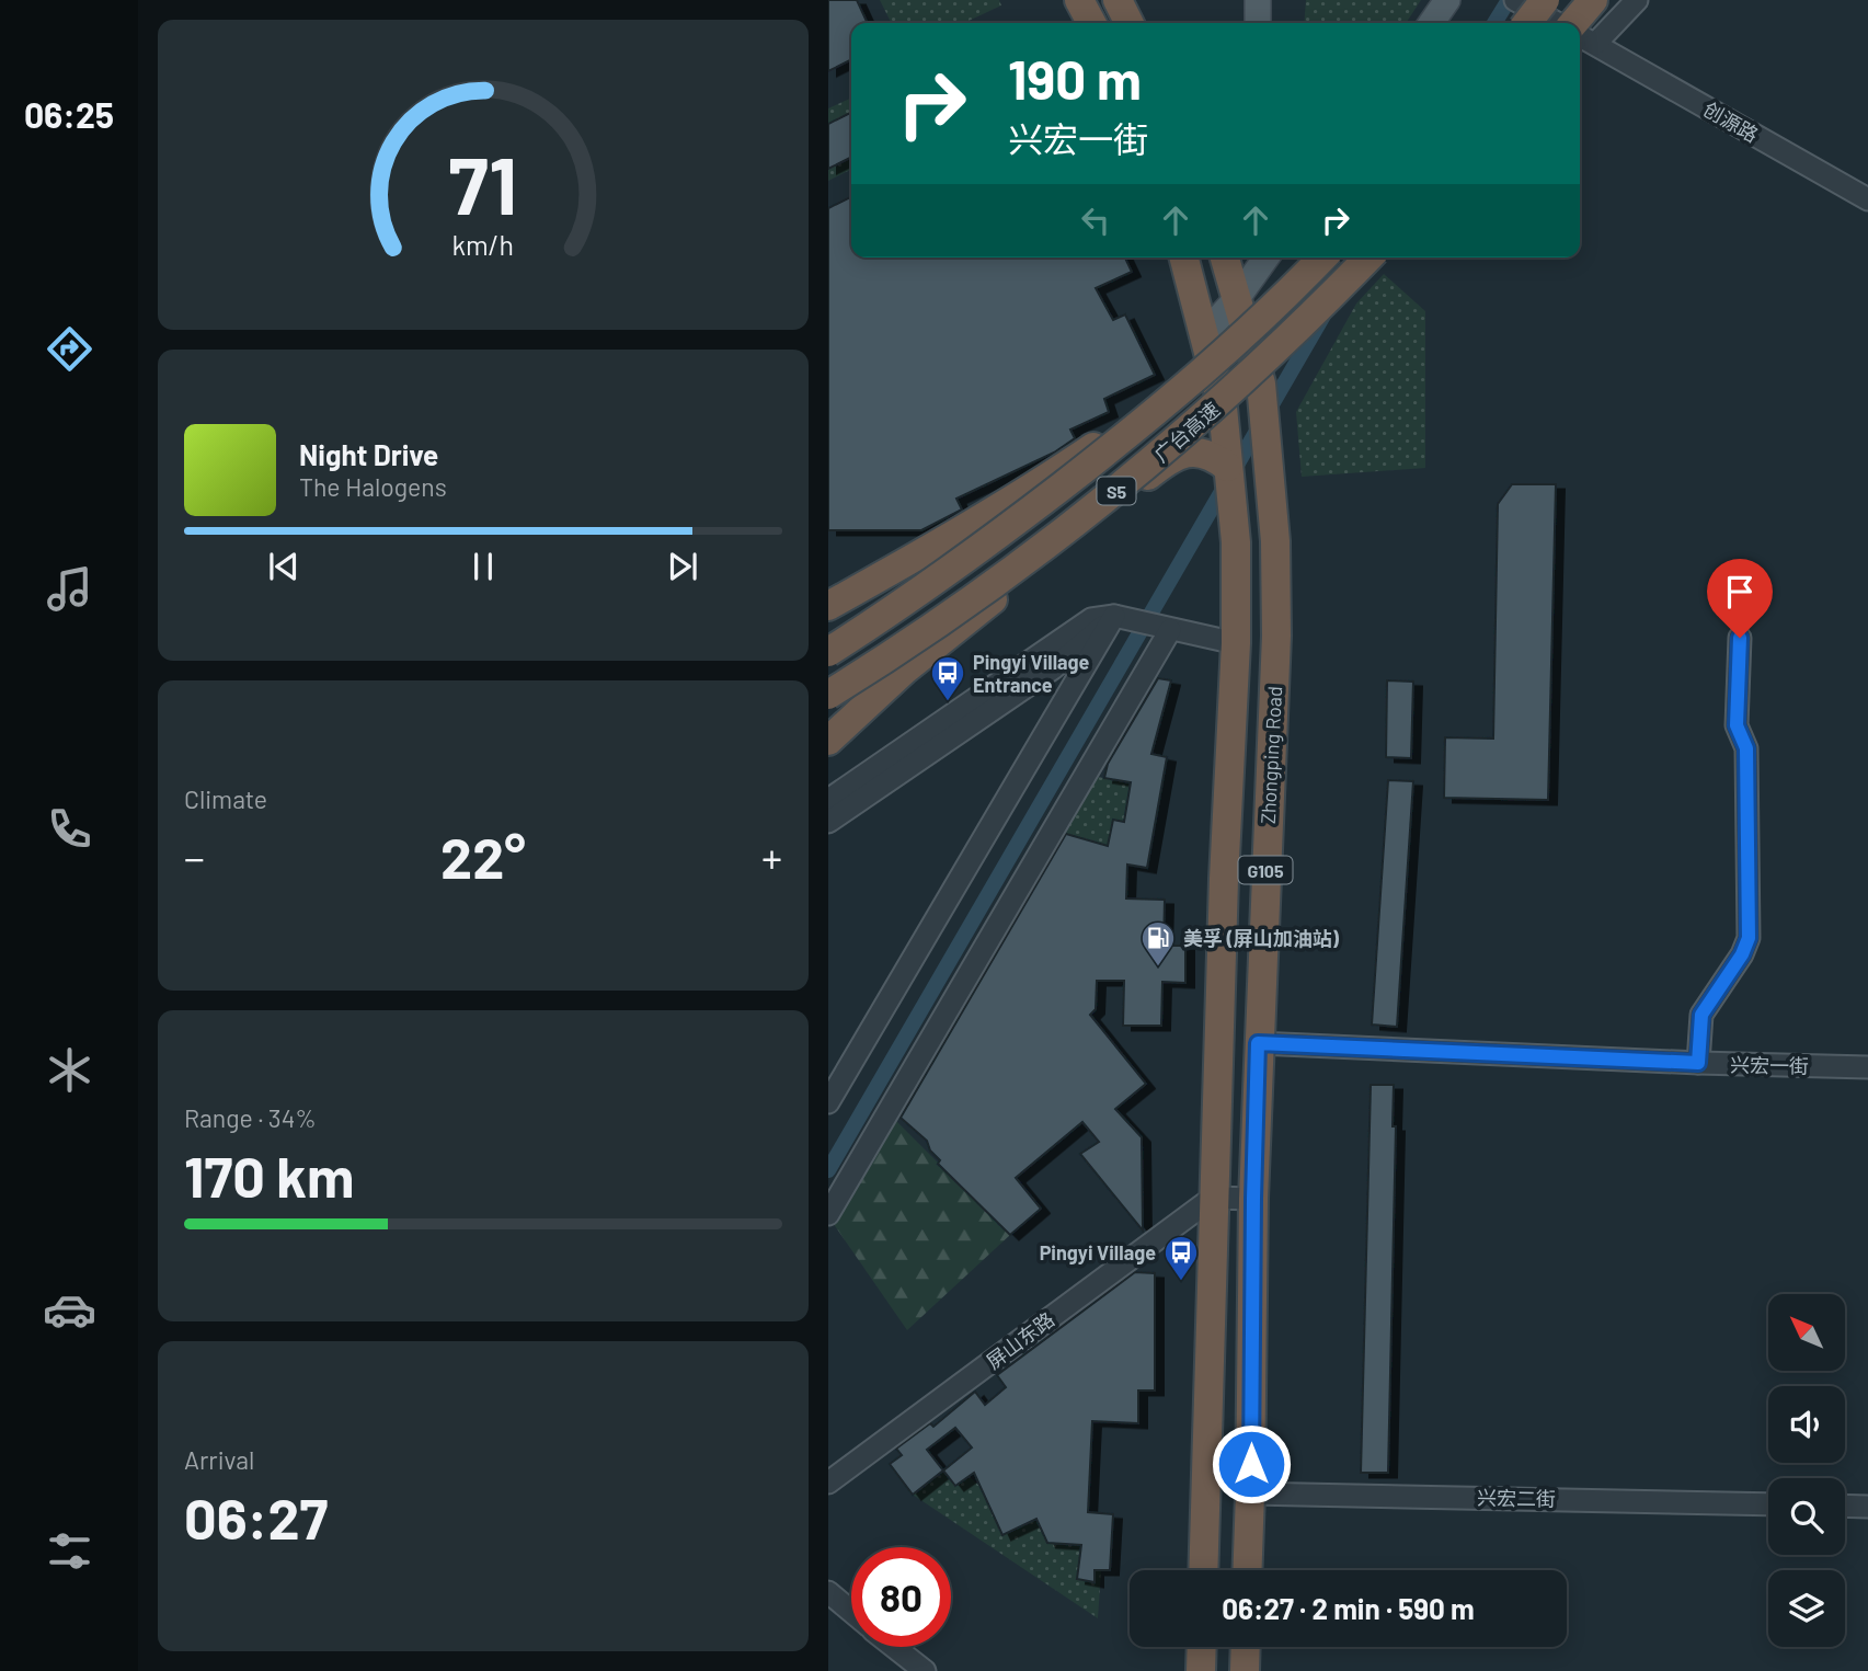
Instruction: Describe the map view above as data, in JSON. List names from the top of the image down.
{
  "streets": {
    "highway": [
      "广台高速",
      "S5",
      "Zhongping Road",
      "G105"
    ],
    "street": [
      "创源路",
      "兴宏一街",
      "屏山东路",
      "兴宏二街"
    ]
  },
  "crossings": [
    ["Zhongping Road", "G105"],
    ["Zhongping Road", "兴宏一街"],
    ["Zhongping Road", "兴宏二街"],
    ["G105", "屏山东路"]
  ],
  "places": {
    "bus stop": ["Pingyi Village Entrance", "Pingyi Village"],
    "fuel station": ["美孚 (屏山加油站)"]
  },
  "north": "top left",
  "page": {
    "tabs": "06:25",
    "turn": ["190 m", "兴宏一街"],
    "song": ["Night Drive", "The Halogens"],
    "tile": [
      "Climate",
      ["Range · 34%", "170 km"],
      ["Arrival", "06:27"]
    ],
    "heat": ["−", "22°", "+"],
    "limit": "80",
    "trip": "06:27 · 2 min · 590 m",
    "gauge": ["71", "km/h"]
  }
}
